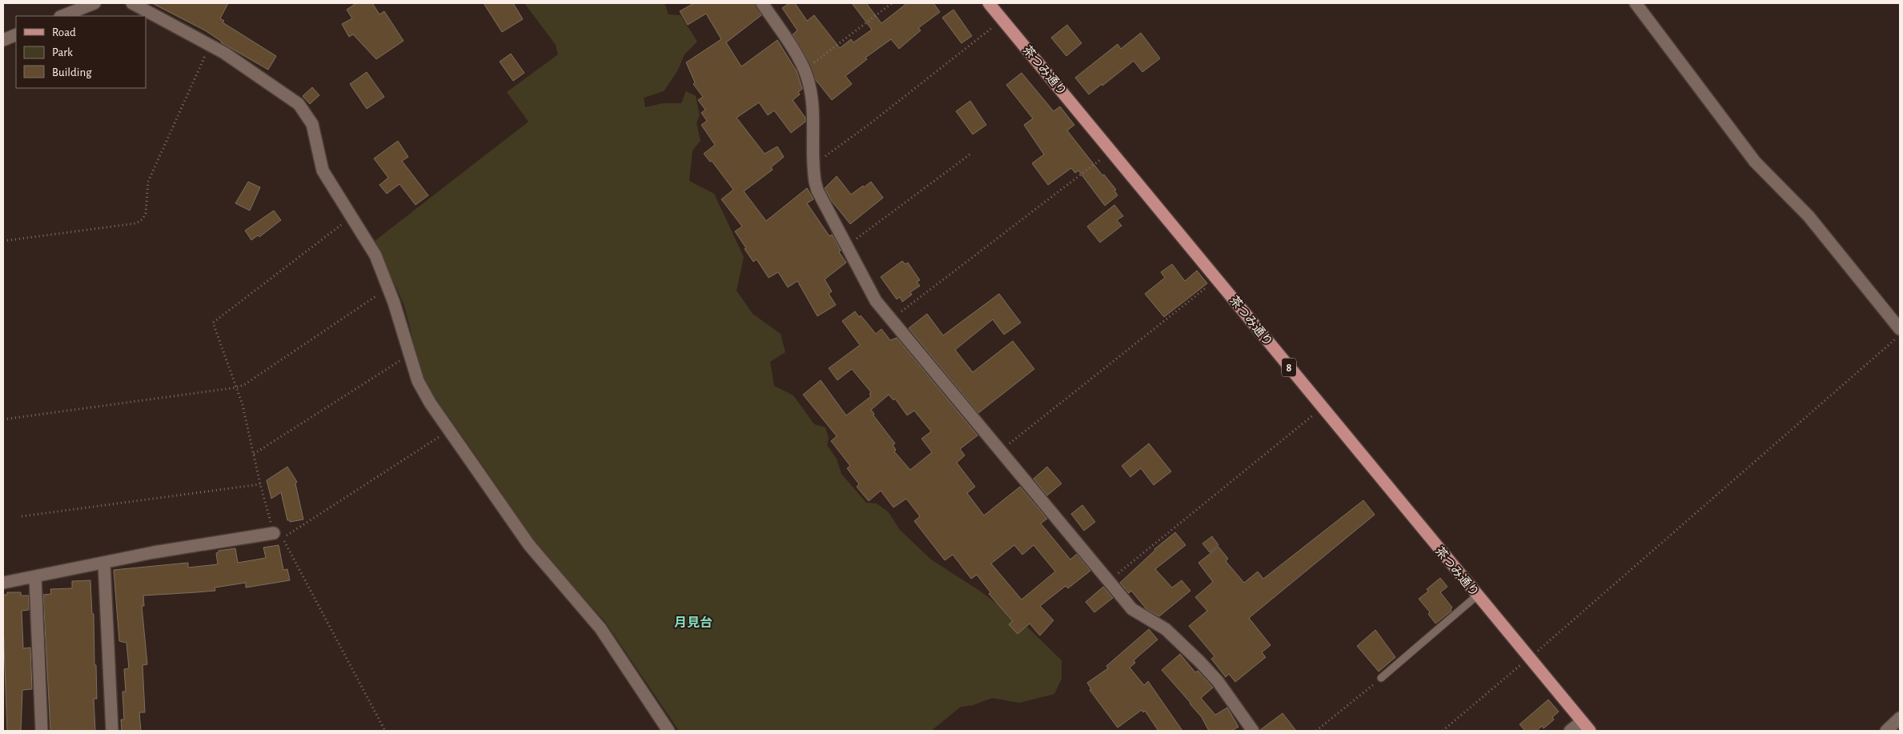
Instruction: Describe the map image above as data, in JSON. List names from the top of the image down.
{
  "streets": {
    "main road": ["茶つみ通り", "8"]
  },
  "districts": ["月見台"],
  "legend": ["Road", "Park", "Building"]
}
